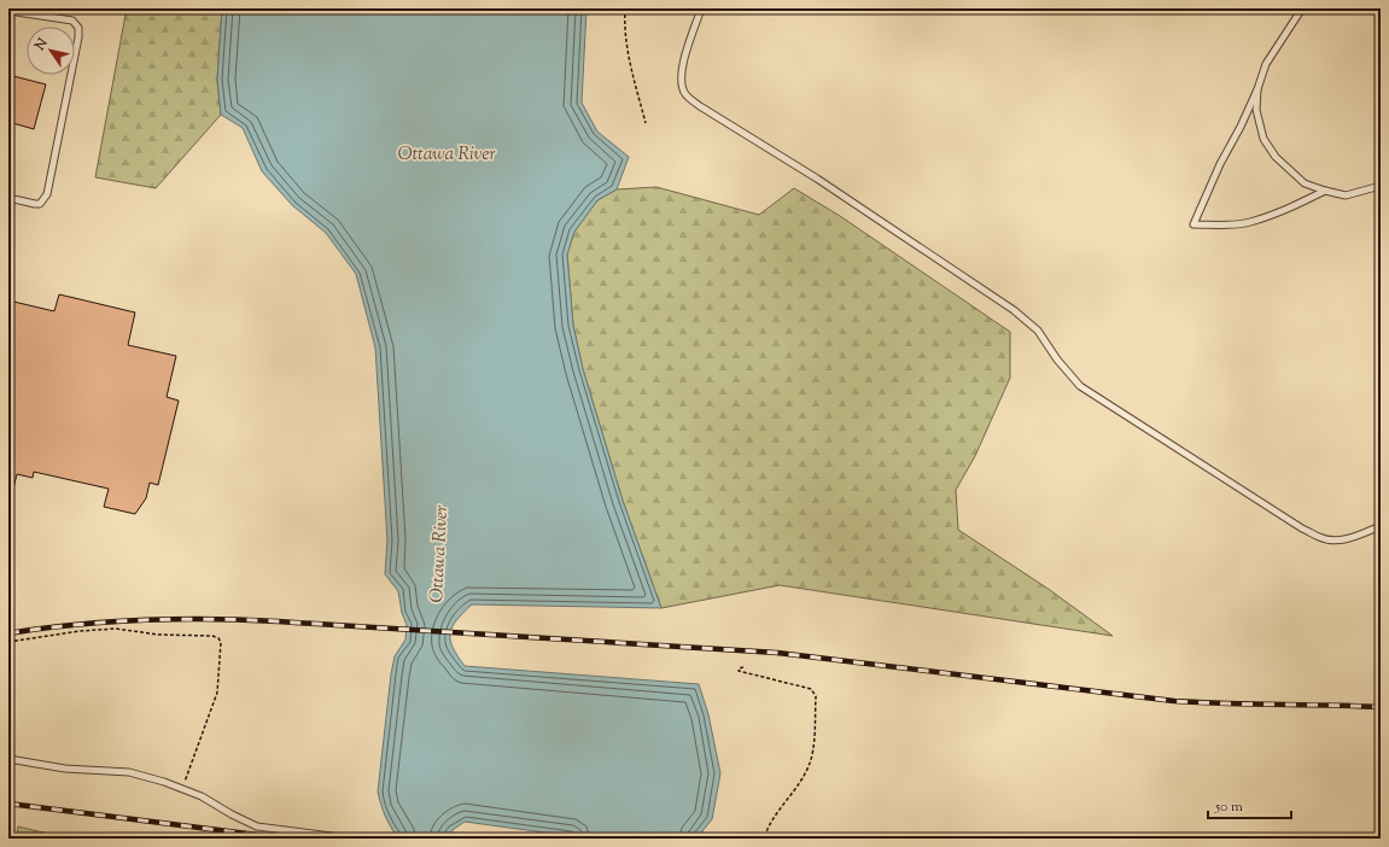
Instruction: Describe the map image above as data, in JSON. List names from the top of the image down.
{
  "water": ["Ottawa River"],
  "scale_bar": "50 m",
  "north": "top left"
}
